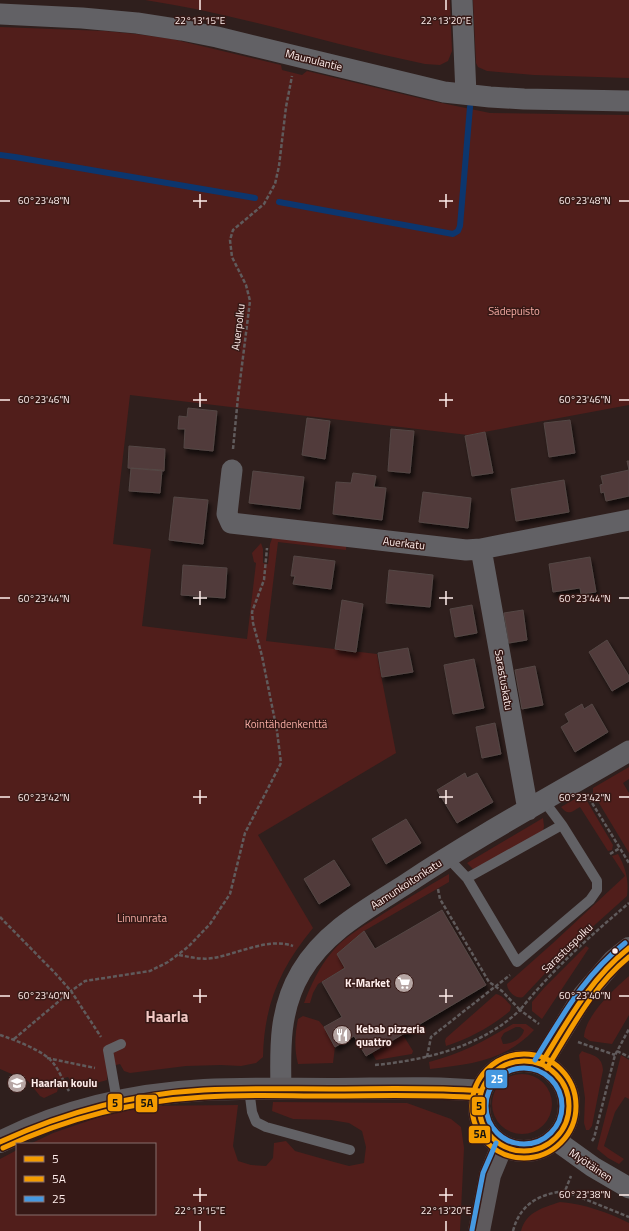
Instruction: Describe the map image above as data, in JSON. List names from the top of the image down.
{
  "streets": {
    "street": [
      "Maunulantie",
      "Auerkatu",
      "Sarastuskatu",
      "Aamunkoitonkatu",
      "Myötäinen"
    ],
    "path": ["Auerpolku", "Sarastuspolku"]
  },
  "crossings": [
    ["Auerpolku", "Auerkatu"],
    ["Auerkatu", "Sarastuskatu"],
    ["Sarastuskatu", "Aamunkoitonkatu"]
  ],
  "districts": ["Haarla"],
  "parks": ["Sädepuisto", "Kointähdenkenttä", "Linnunrata"],
  "places": {
    "supermarket": ["K-Market"],
    "restaurant": ["Kebab pizzeria quattro"],
    "school or university": ["Haarlan koulu"]
  },
  "lines": ["transit line 25", "transit line 5", "transit line 5A"],
  "legend": ["5", "5A", "25"],
  "coordinates": [
    "22°13'15\"E",
    "22°13'20\"E",
    "60°23'48\"N",
    "60°23'46\"N",
    "60°23'44\"N",
    "60°23'42\"N",
    "60°23'40\"N",
    "60°23'38\"N"
  ]
}
